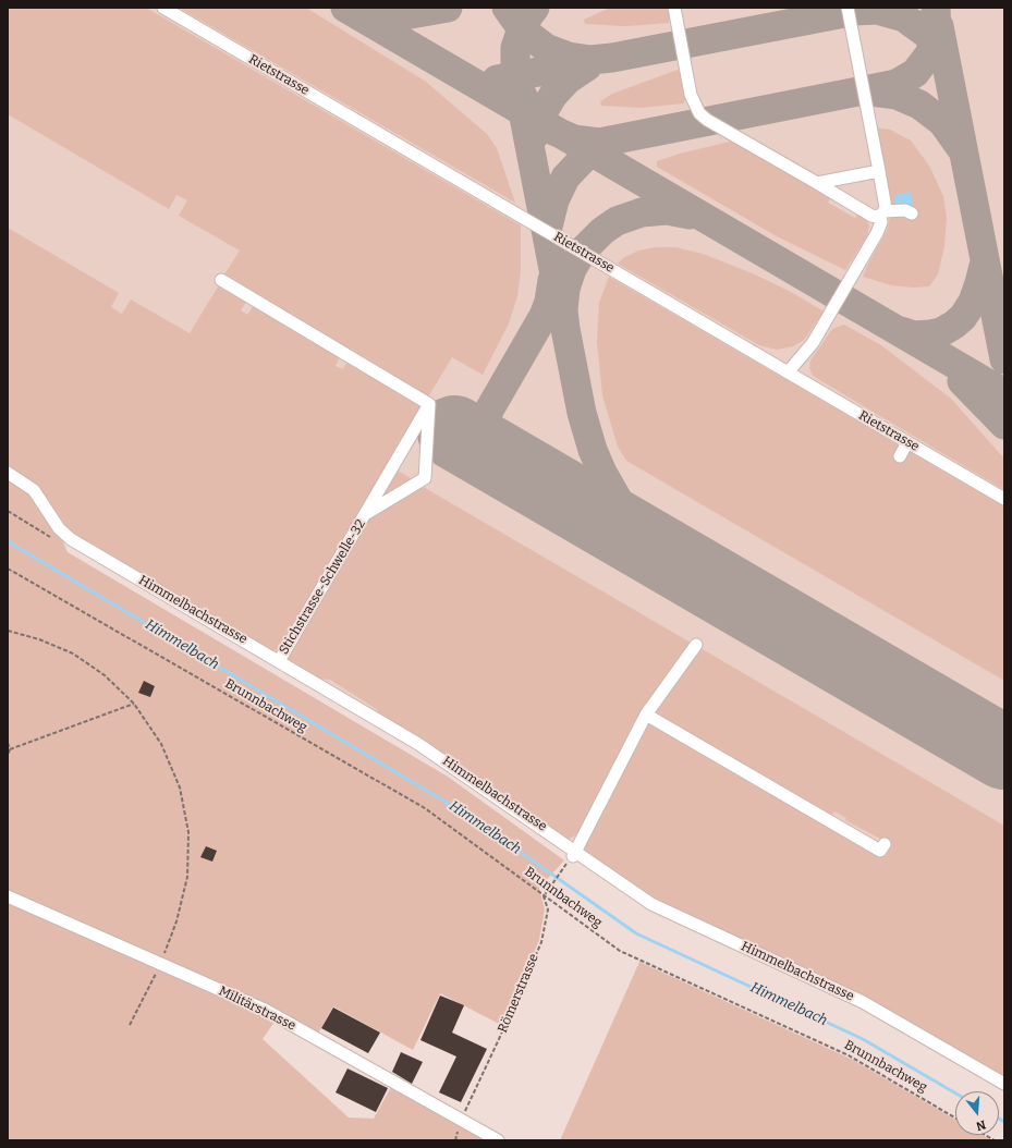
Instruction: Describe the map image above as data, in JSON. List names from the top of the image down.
{
  "streets": {
    "street": [
      "Rietstrasse",
      "Stichstrasse-Schwelle-32",
      "Himmelbachstrasse",
      "Militärstrasse"
    ],
    "path": ["Brunnbachweg", "Römerstrasse"]
  },
  "crossings": [
    ["Stichstrasse-Schwelle-32", "Himmelbachstrasse"],
    ["Brunnbachweg", "Römerstrasse"],
    ["Römerstrasse", "Militärstrasse"]
  ],
  "water": ["Himmelbach"],
  "north": "bottom"
}
